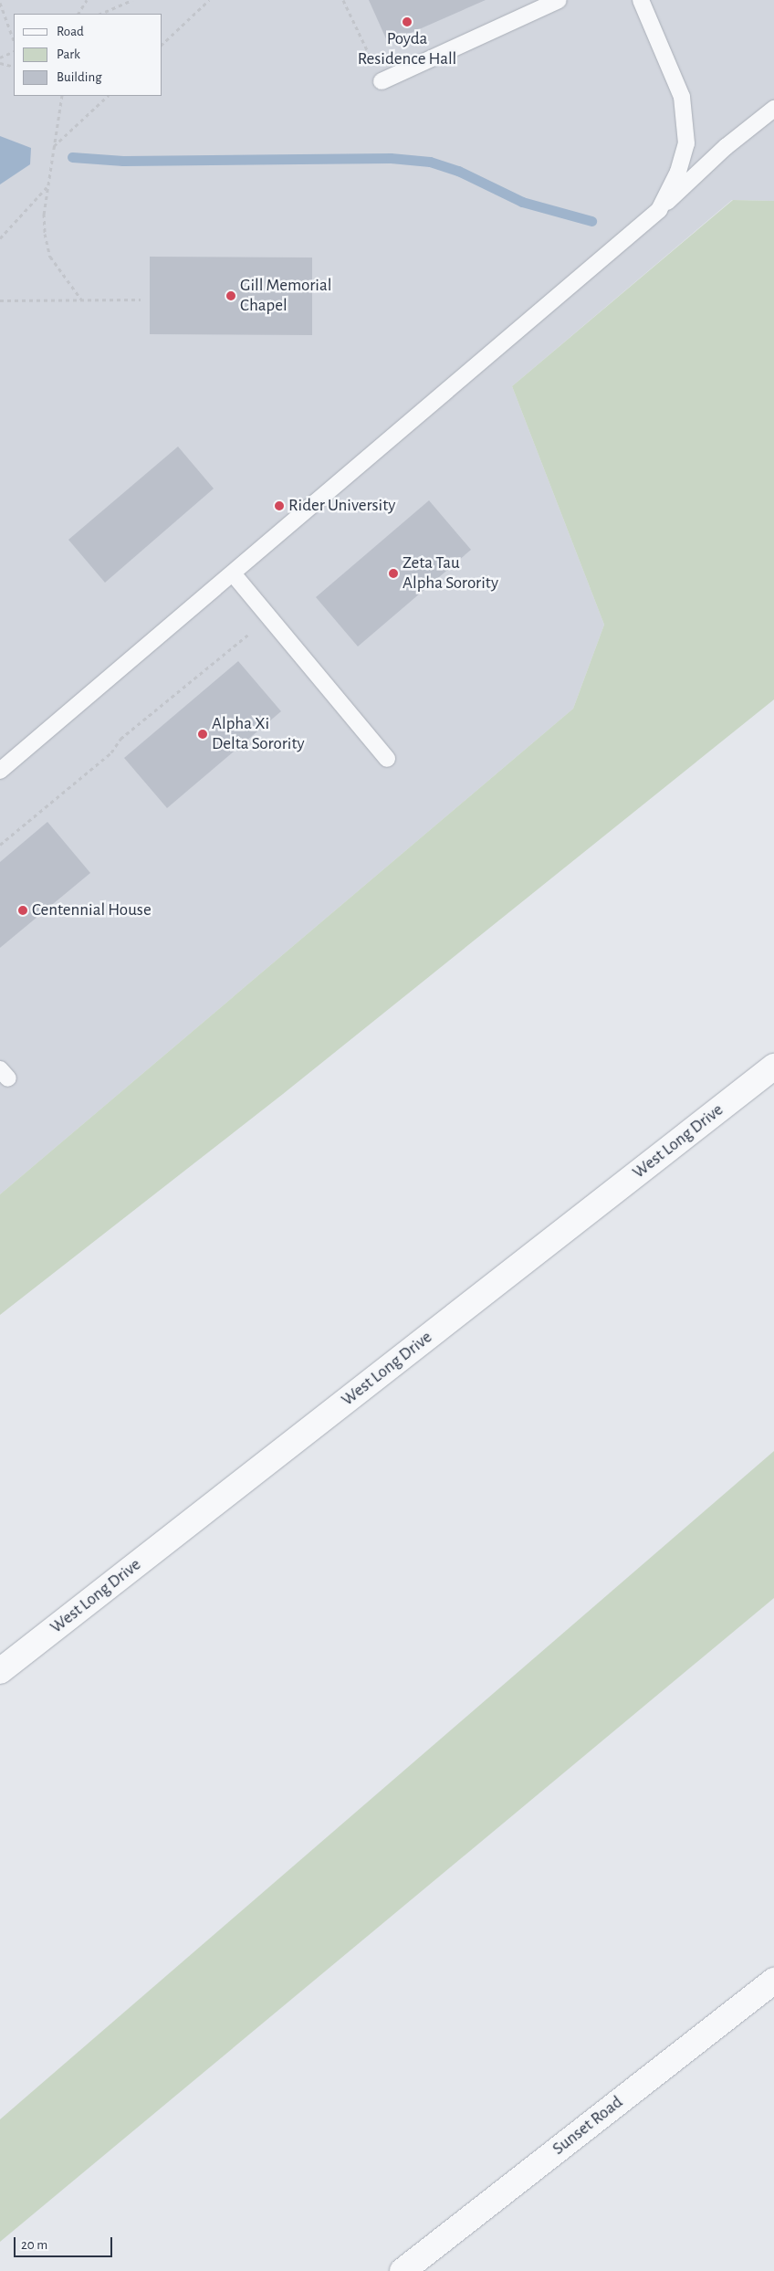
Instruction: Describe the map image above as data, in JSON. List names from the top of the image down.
{
  "streets": {
    "street": ["West Long Drive", "Sunset Road"]
  },
  "places": [
    "Poyda Residence Hall",
    "Gill Memorial Chapel",
    "Rider University",
    "Zeta Tau Alpha Sorority",
    "Alpha Xi Delta Sorority",
    "Centennial House"
  ],
  "legend": ["Road", "Park", "Building"],
  "scale_bar": "20 m"
}
